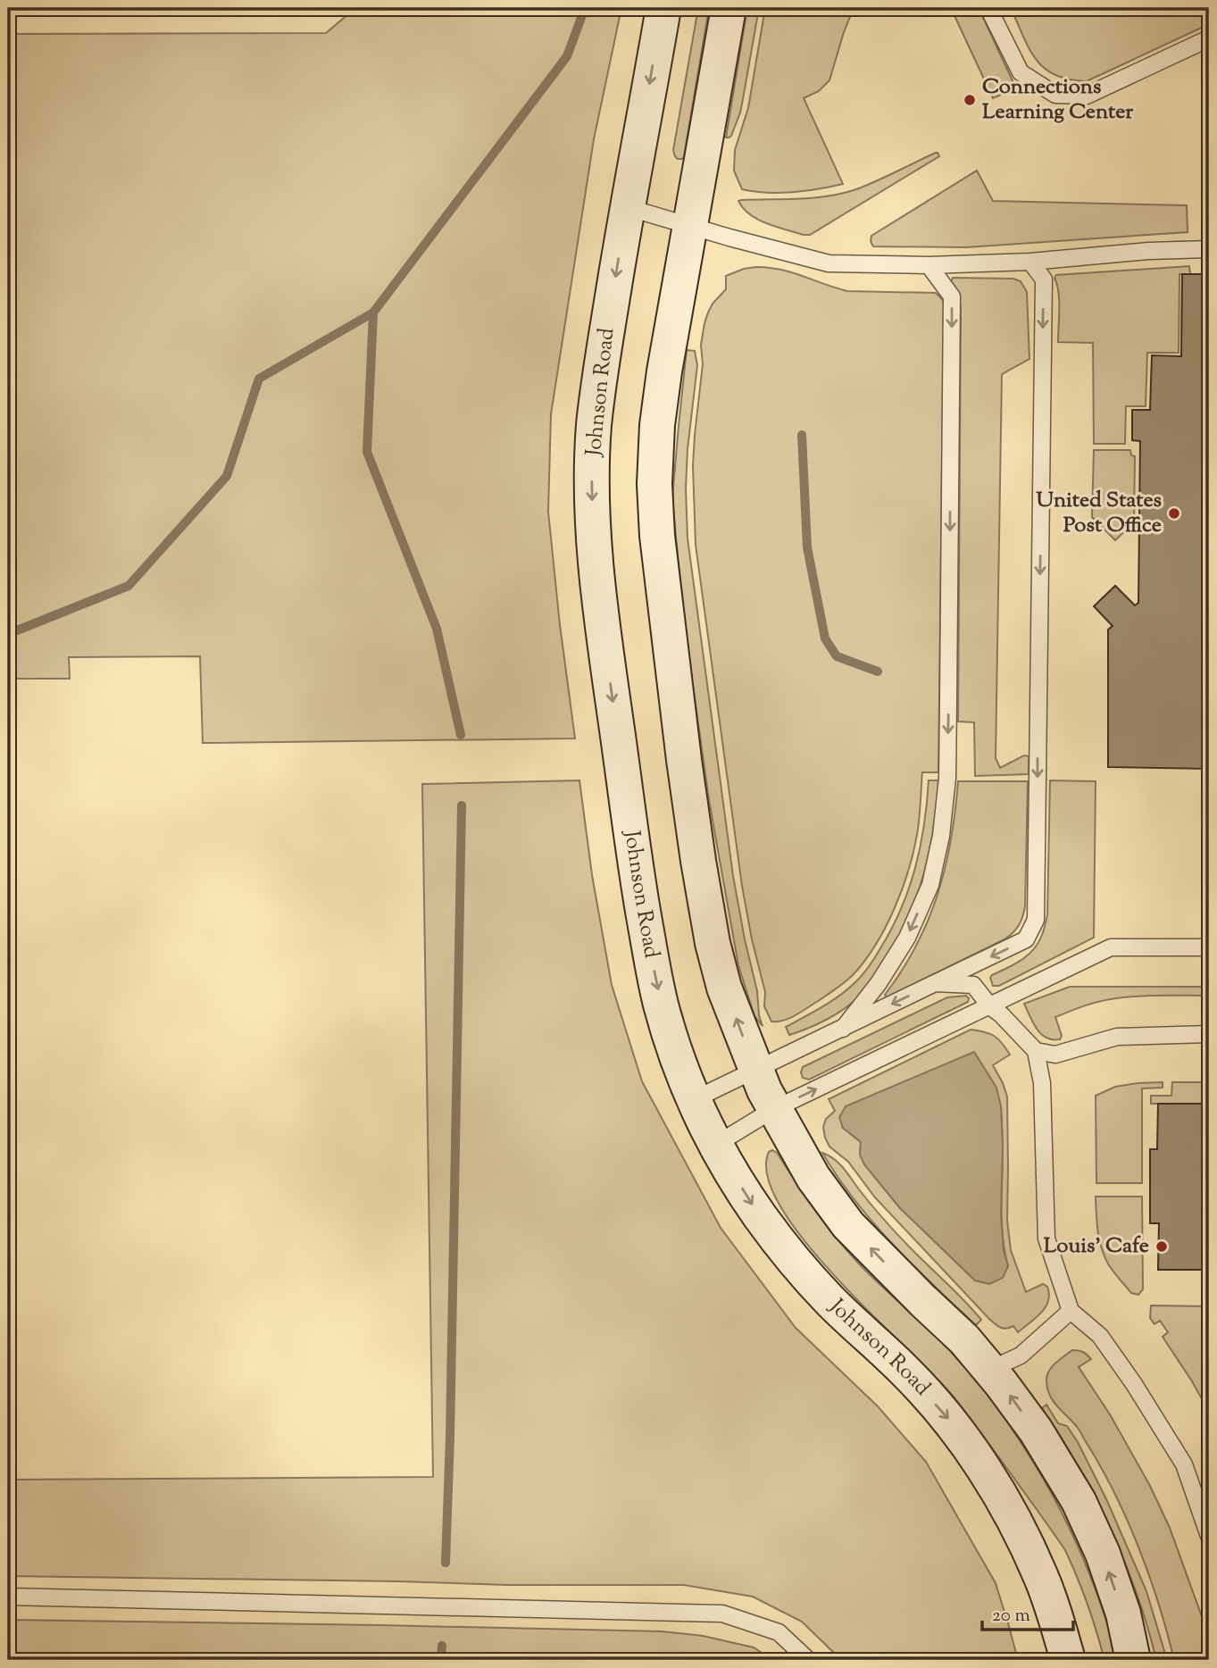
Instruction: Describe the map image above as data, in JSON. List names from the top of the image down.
{
  "streets": {
    "main road": ["Johnson Road"]
  },
  "places": ["Connections Learning Center", "United States Post Office", "Louis' Cafe"],
  "scale_bar": "20 m"
}
